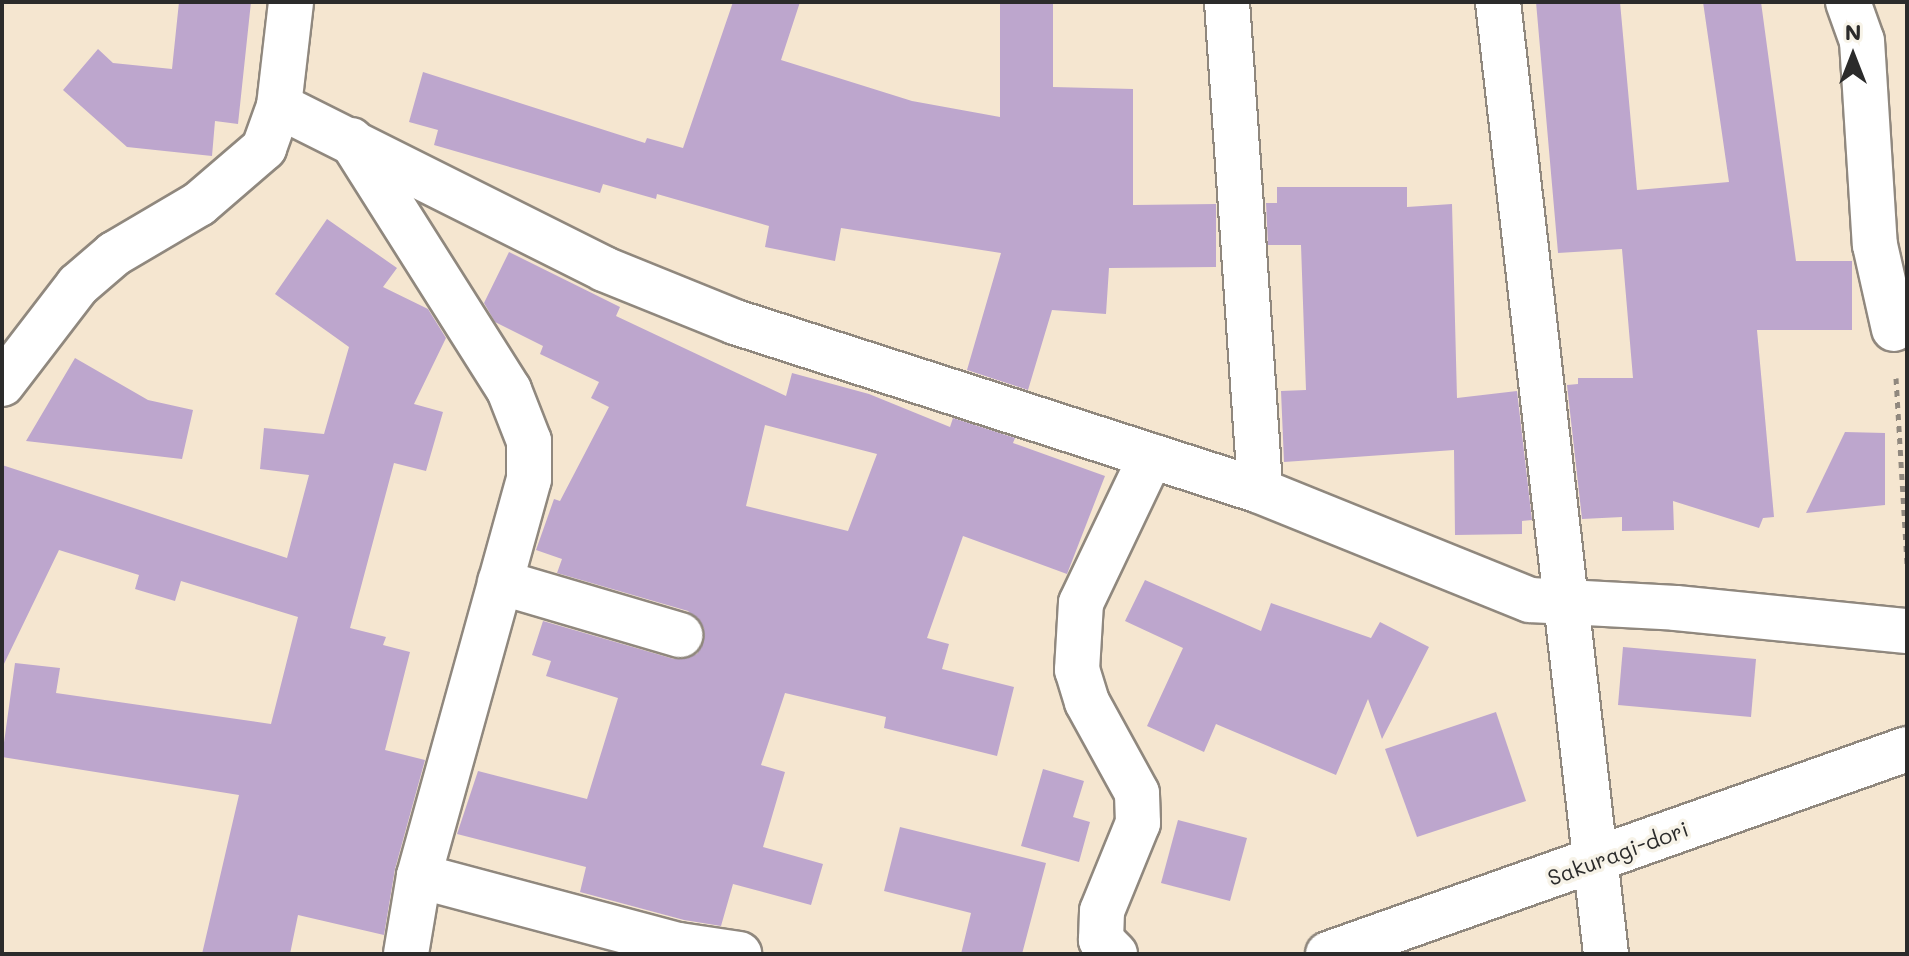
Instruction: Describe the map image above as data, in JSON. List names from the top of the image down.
{
  "streets": {
    "street": ["Sakuragi-dori"]
  },
  "north": "top"
}
